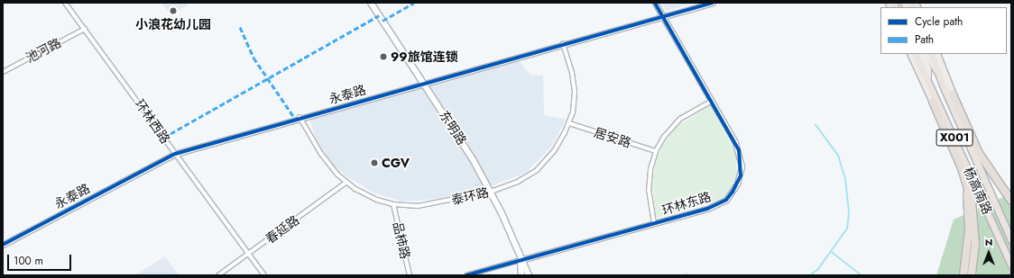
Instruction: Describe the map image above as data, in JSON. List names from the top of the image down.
{
  "streets": {
    "highway": ["X001", "杨高南路"],
    "main road": ["东明路"],
    "street": [
      "池河路",
      "永泰路",
      "环林西路",
      "居安路",
      "泰环路",
      "环林东路",
      "春延路",
      "品柿路"
    ]
  },
  "crossings": [
    ["池河路", "环林西路"],
    ["永泰路", "环林西路"],
    ["永泰路", "东明路"],
    ["永泰路", "泰环路"],
    ["永泰路", "环林东路"],
    ["环林西路", "春延路"],
    ["东明路", "泰环路"],
    ["东明路", "环林东路"],
    ["居安路", "泰环路"],
    ["泰环路", "春延路"],
    ["泰环路", "品柿路"]
  ],
  "places": ["小浪花幼儿园", "99旅馆连锁", "CGV"],
  "legend": ["Cycle path", "Path"],
  "scale_bar": "100 m",
  "north": "top"
}
